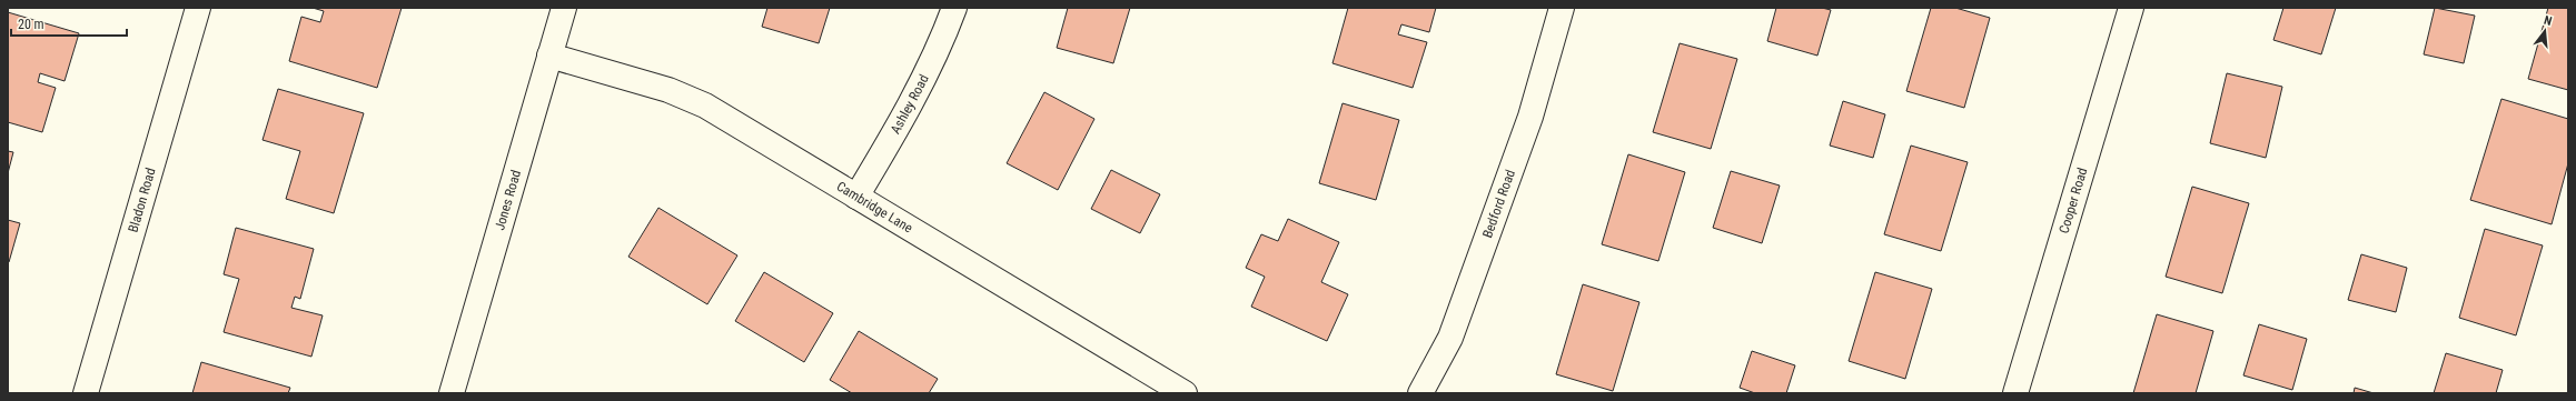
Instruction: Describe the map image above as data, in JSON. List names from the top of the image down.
{
  "streets": {
    "street": [
      "Ashley Road",
      "Bladon Road",
      "Jones Road",
      "Cooper Road",
      "Bedford Road",
      "Cambridge Lane"
    ]
  },
  "crossings": [
    ["Ashley Road", "Cambridge Lane"],
    ["Jones Road", "Cambridge Lane"]
  ],
  "scale_bar": "20 m",
  "north": "top"
}
